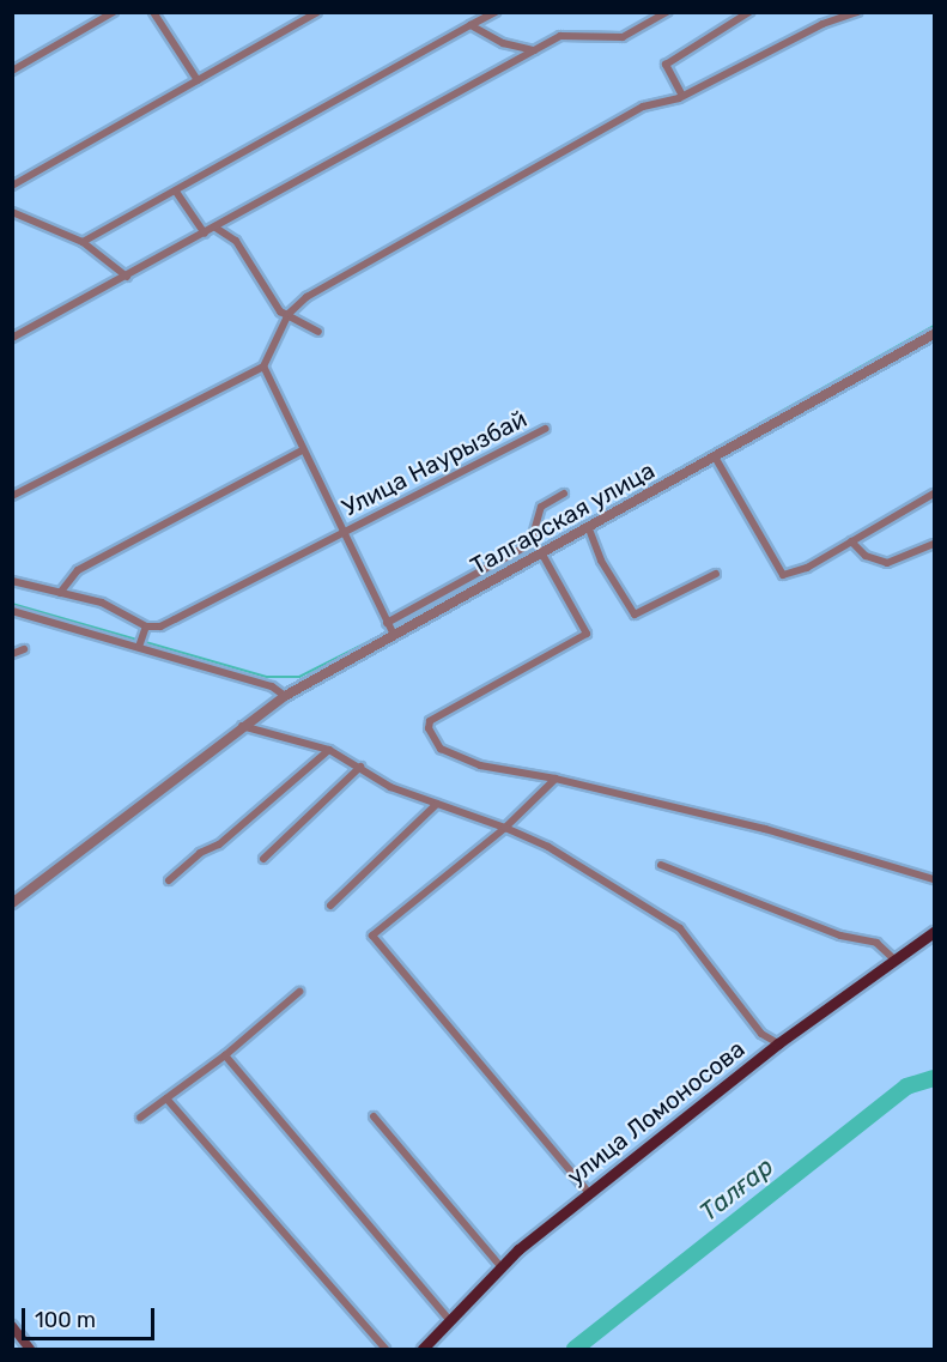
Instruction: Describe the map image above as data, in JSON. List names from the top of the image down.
{
  "streets": {
    "main road": ["улица Ломоносова"],
    "street": ["Улица Наурызбай", "Талгарская улица"]
  },
  "water": ["Талғар"],
  "scale_bar": "100 m"
}
